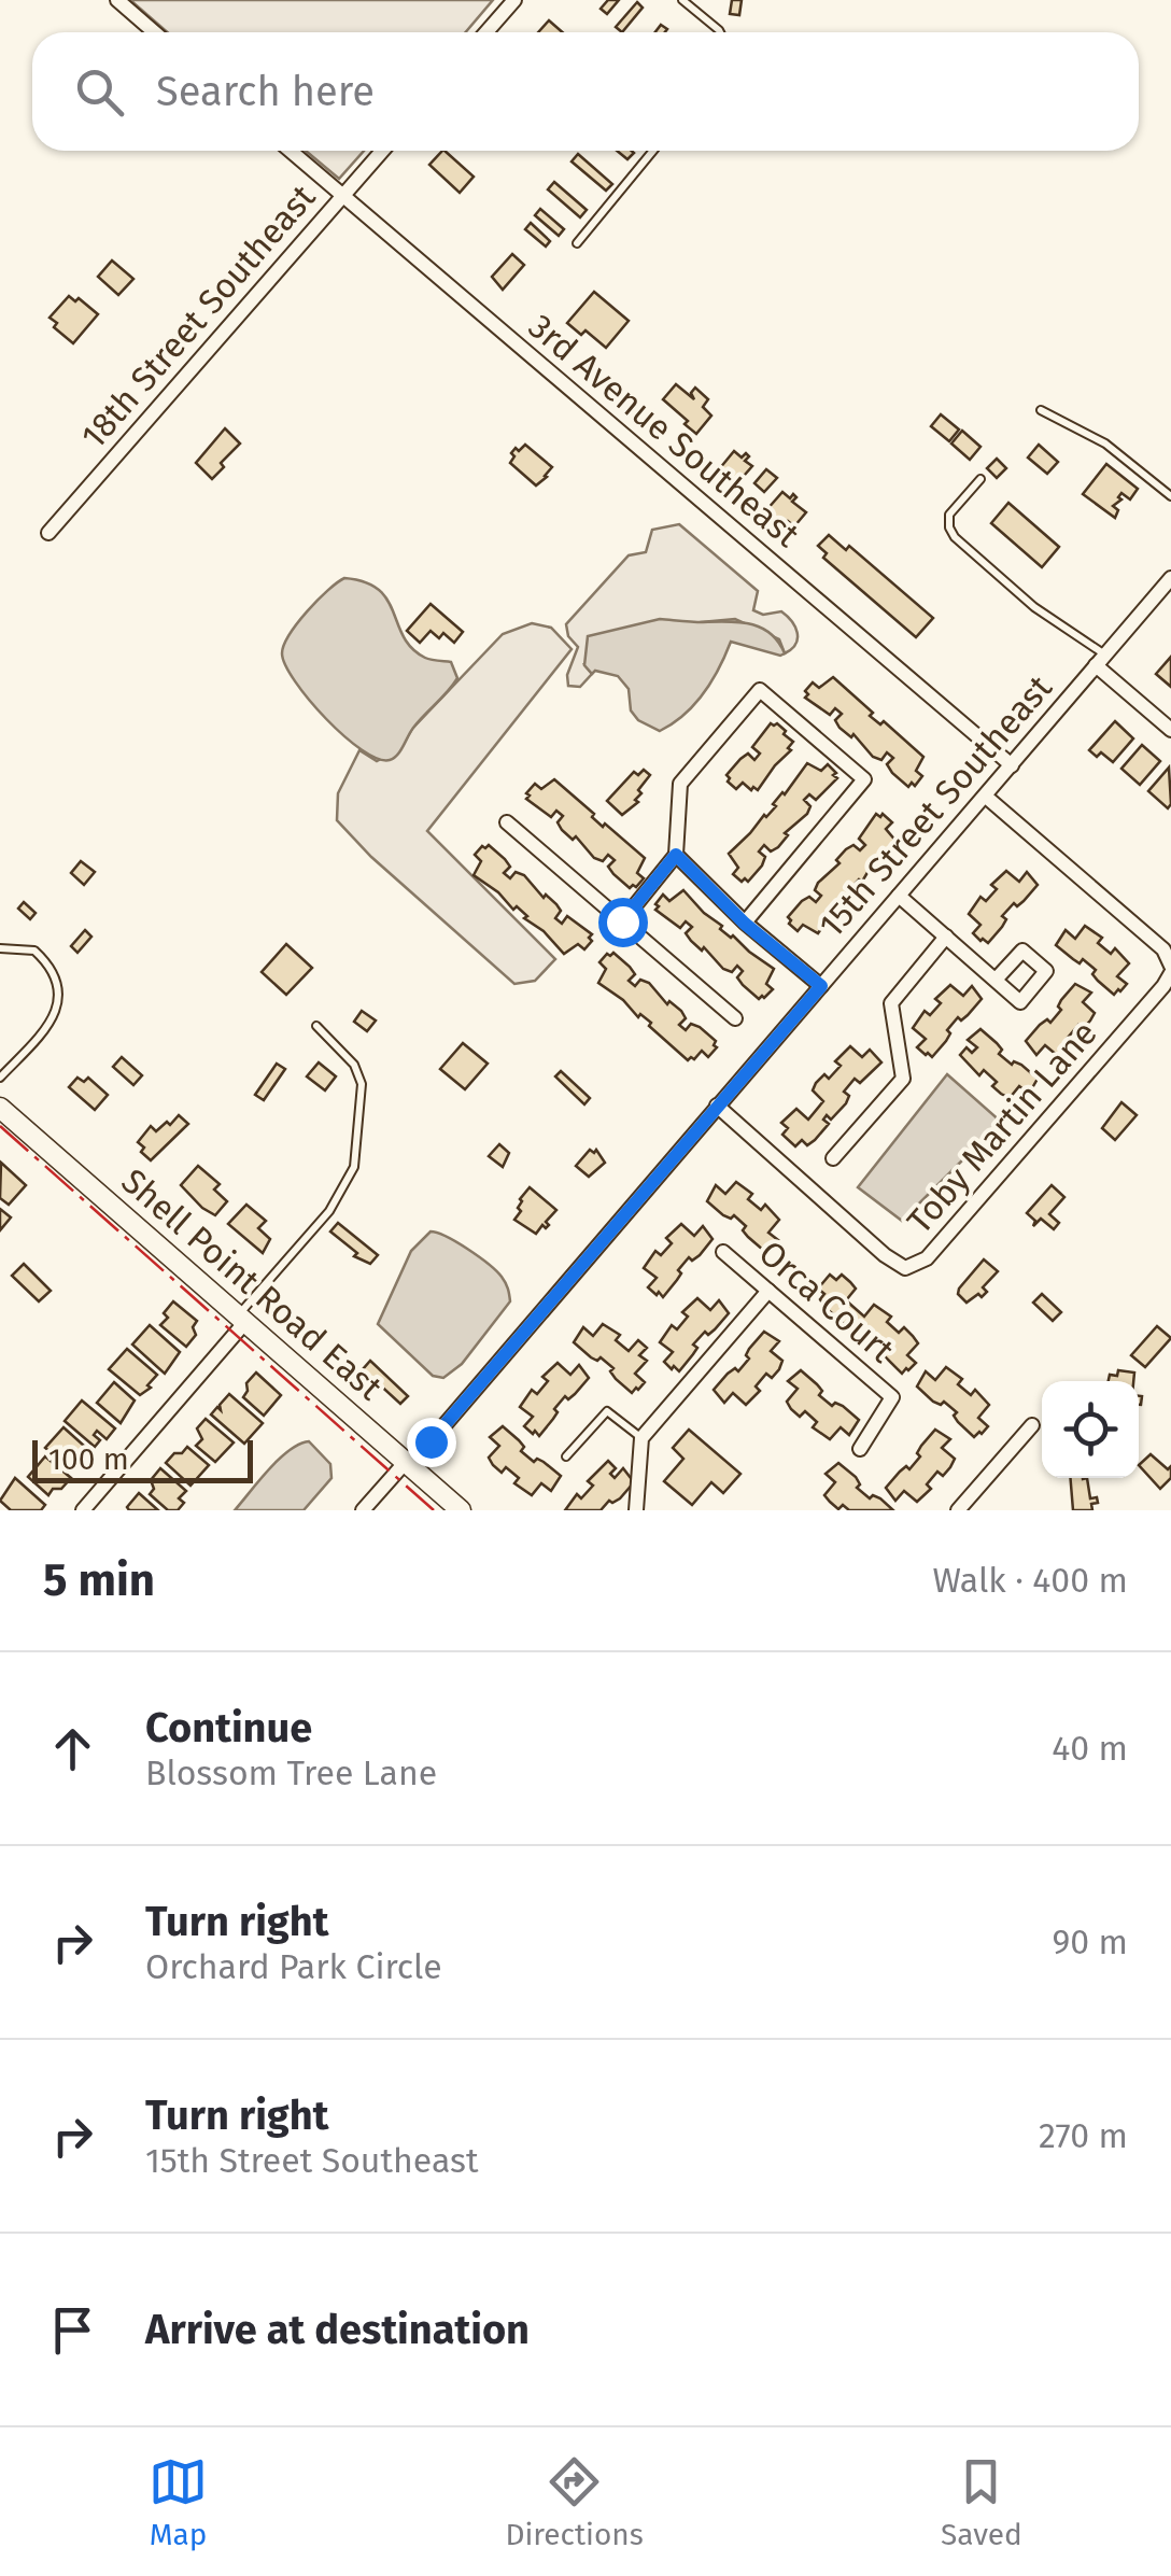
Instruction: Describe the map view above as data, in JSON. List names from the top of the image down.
{
  "streets": {
    "street": [
      "18th Street Southeast",
      "3rd Avenue Southeast",
      "15th Street Southeast",
      "Toby Martin Lane",
      "Shell Point Road East",
      "Orca Court"
    ]
  },
  "crossings": [
    ["18th Street Southeast", "3rd Avenue Southeast"],
    ["3rd Avenue Southeast", "15th Street Southeast"],
    ["15th Street Southeast", "Toby Martin Lane"],
    ["15th Street Southeast", "Shell Point Road East"]
  ],
  "scale_bar": "100 m",
  "page": {
    "search": "Search here",
    "scale": "100 m",
    "heading": ["5 min", "Walk · 400 m"],
    "list": [
      ["Continue", "Blossom Tree Lane", "40 m"],
      ["Turn right", "Orchard Park Circle", "90 m"],
      ["Turn right", "15th Street Southeast", "270 m"],
      "Arrive at destination"
    ],
    "nav": ["Map", "Directions", "Saved"]
  }
}
